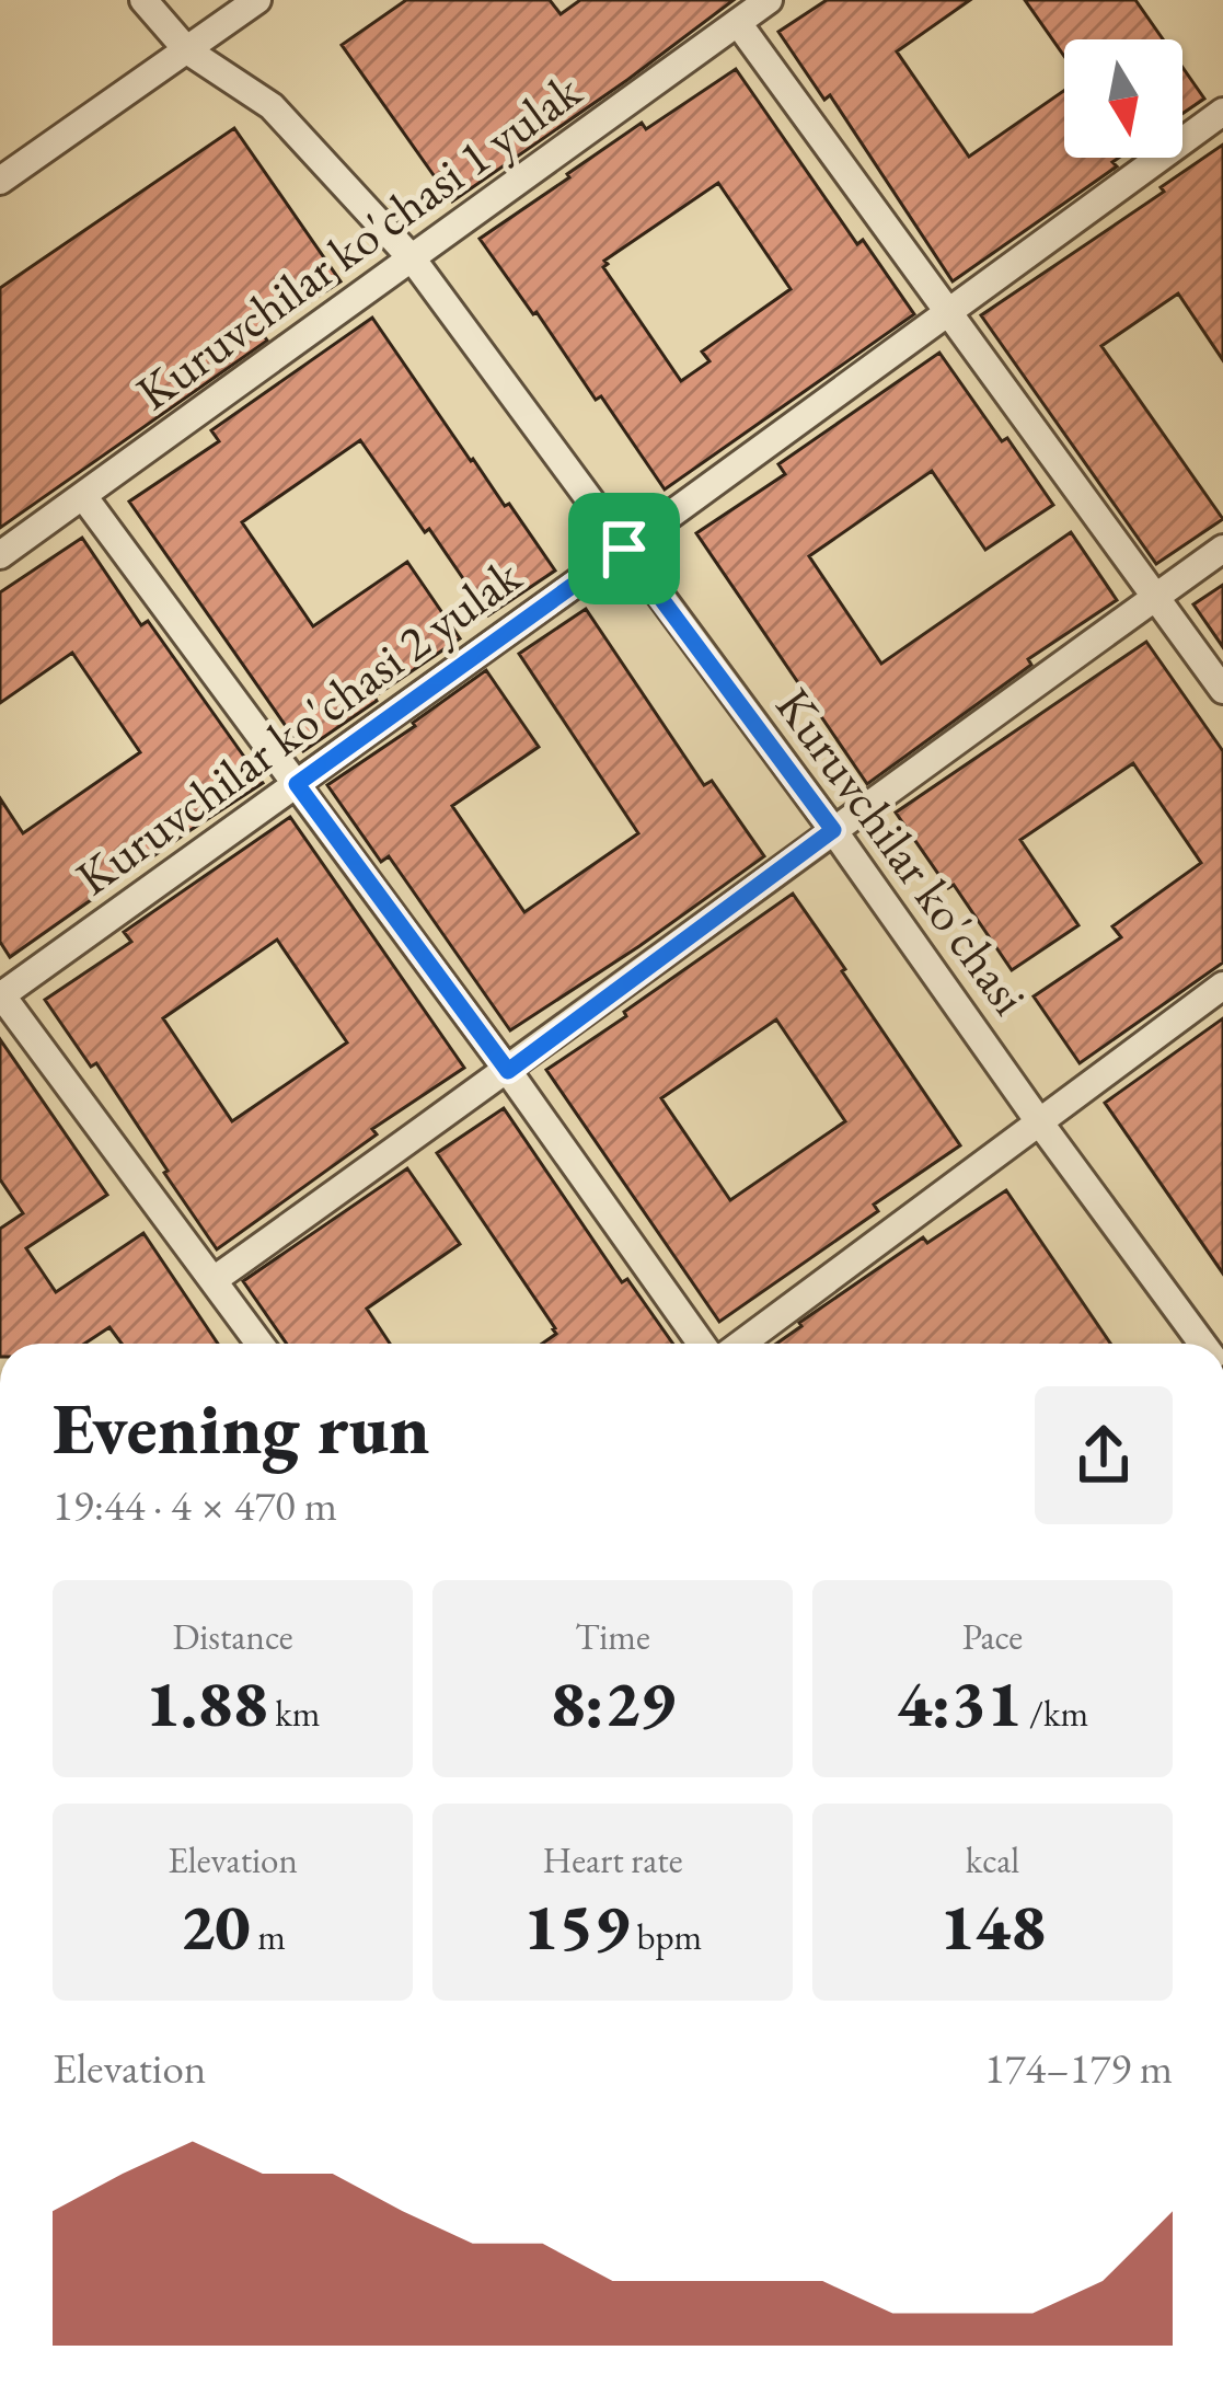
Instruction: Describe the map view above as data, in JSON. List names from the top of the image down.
{
  "streets": {
    "street": ["Kuruvchilar ko'chasi 1 yulak", "Kuruvchilar ko'chasi 2 yulak", "Kuruvchilar ko'chasi"]
  },
  "crossings": [
    ["Kuruvchilar ko'chasi 1 yulak", "Kuruvchilar ko'chasi"],
    ["Kuruvchilar ko'chasi 2 yulak", "Kuruvchilar ko'chasi"]
  ],
  "north": "bottom",
  "page": {
    "heading": ["Evening run", "19:44 · 4 × 470 m"],
    "stats": [
      ["Distance", "1.88 km"],
      ["Time", "8:29"],
      ["Pace", "4:31 /km"],
      ["Elevation", "20 m"],
      ["Heart rate", "159 bpm"],
      ["kcal", "148"]
    ],
    "chart": ["Elevation", "174–179 m"]
  }
}
